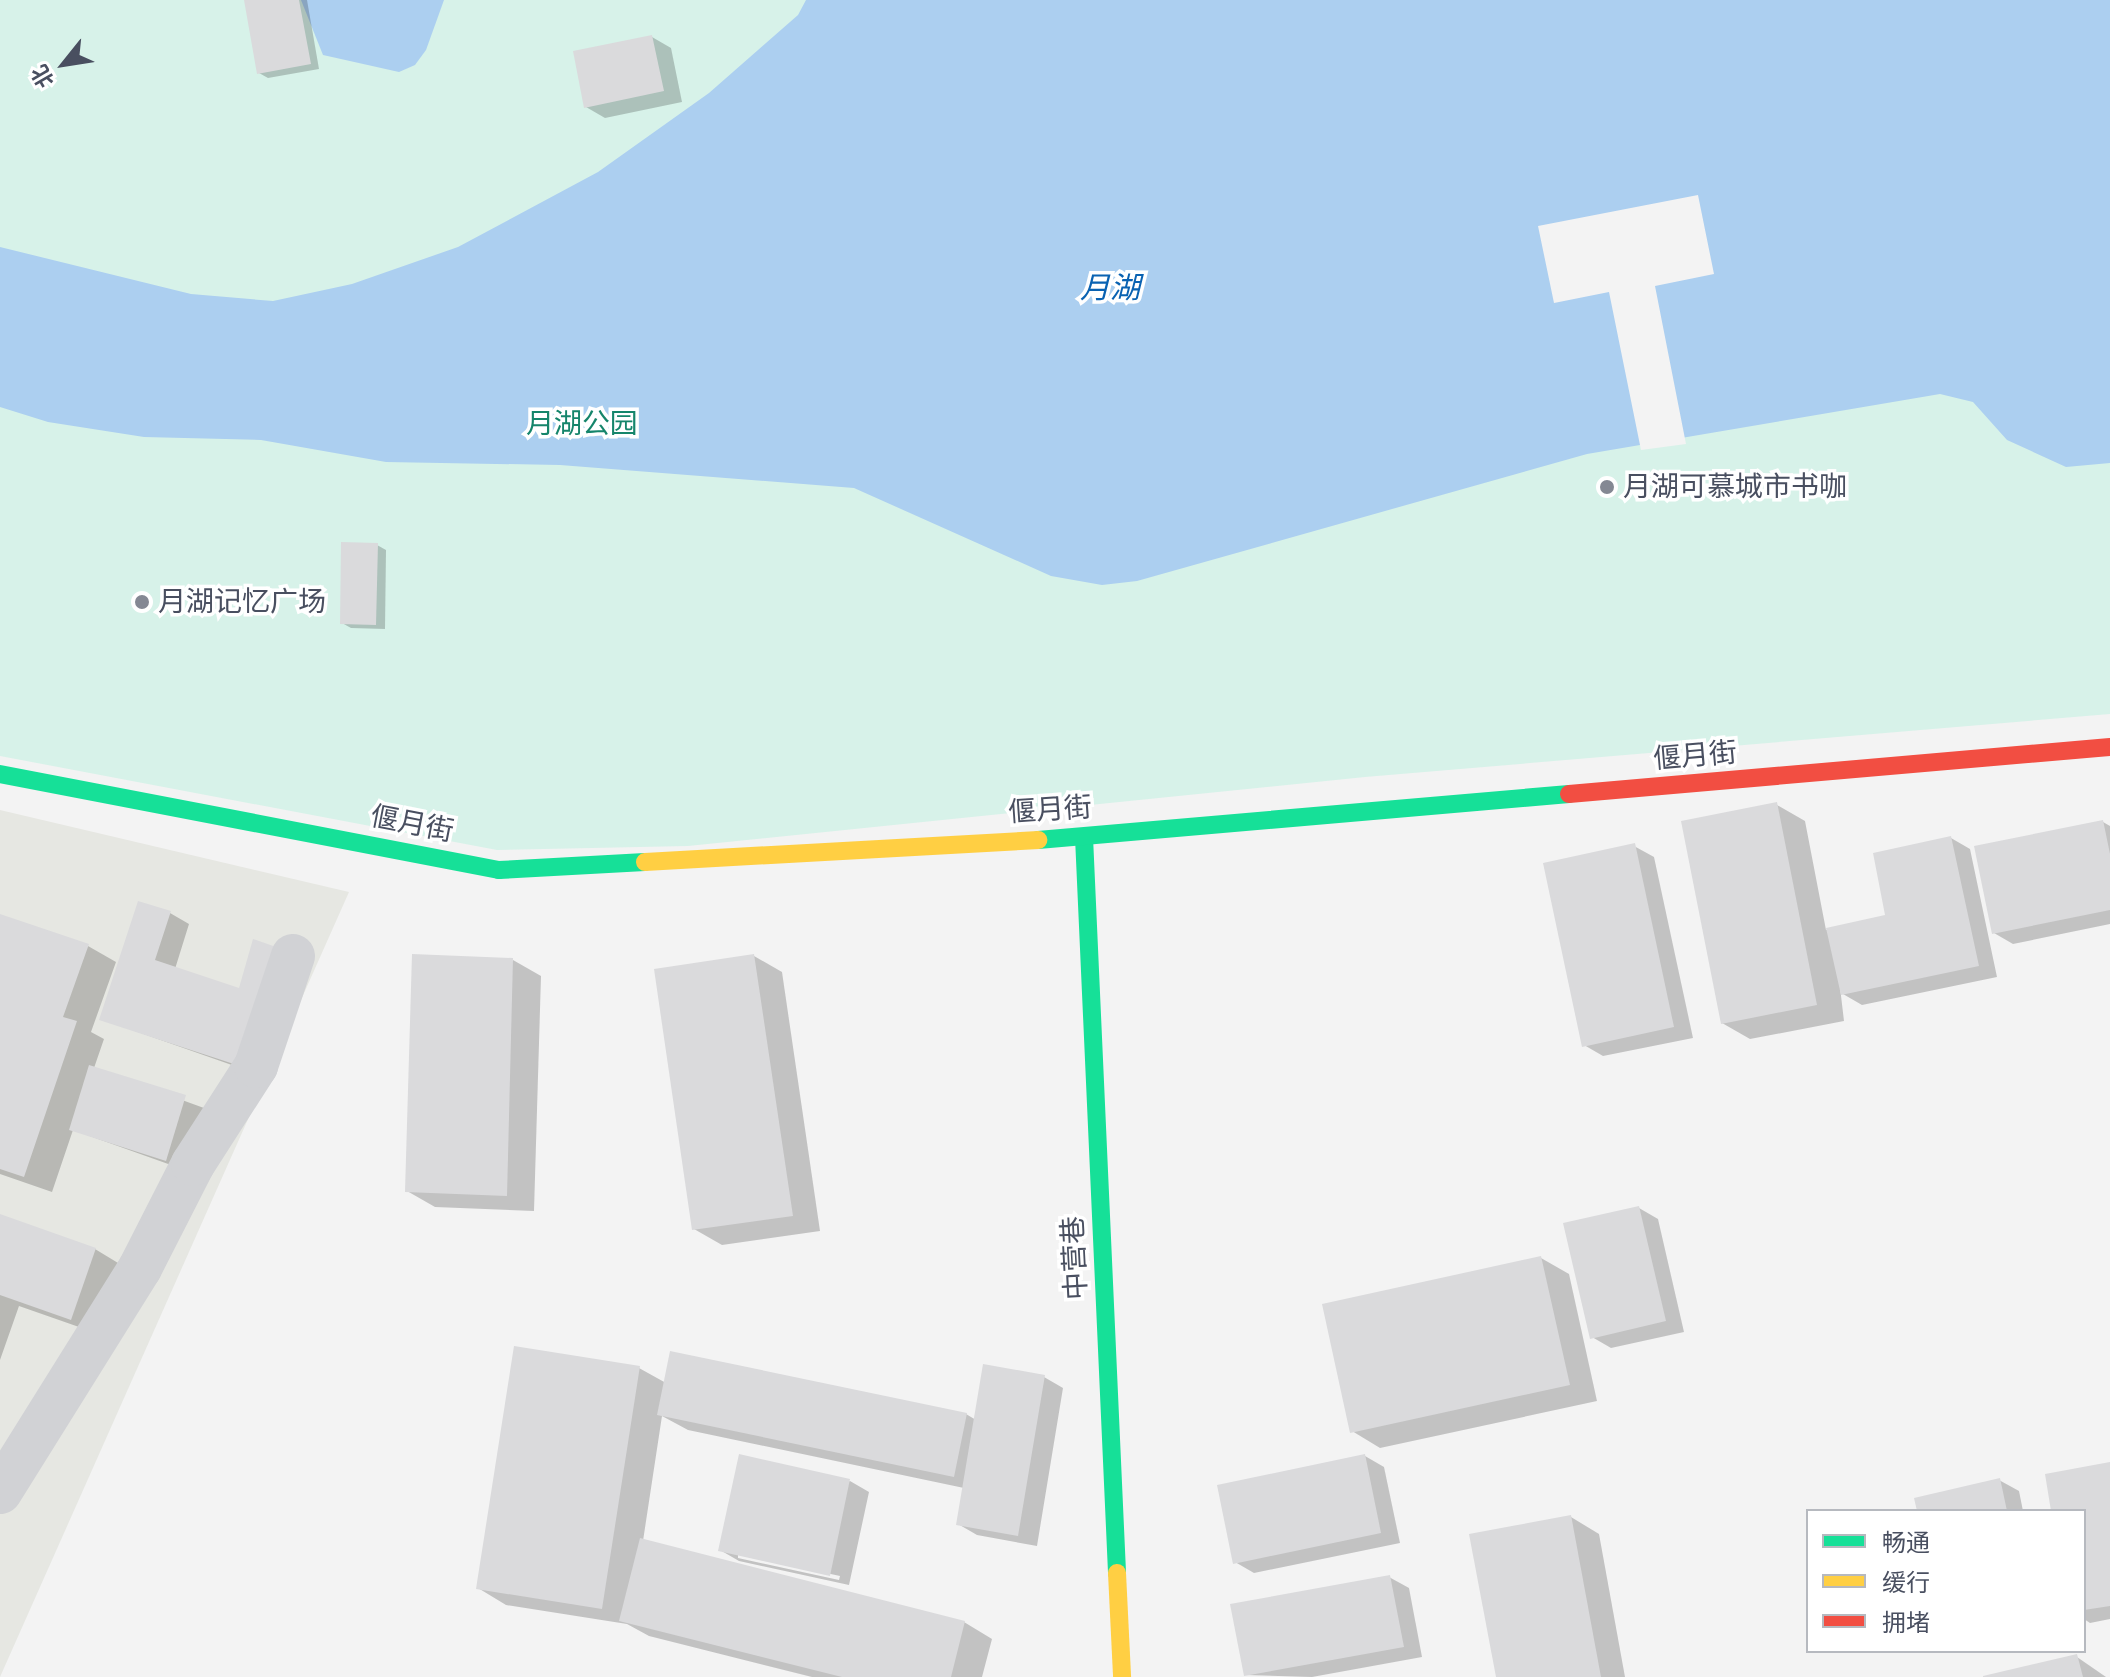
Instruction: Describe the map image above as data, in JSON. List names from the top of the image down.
{
  "streets": {
    "street": ["偃月街", "中营巷"]
  },
  "crossings": [
    ["偃月街", "中营巷"]
  ],
  "water": ["月湖"],
  "parks": ["月湖公园"],
  "places": ["月湖可慕城市书咖", "月湖记忆广场"],
  "legend": ["畅通", "缓行", "拥堵"],
  "north": "bottom left"
}
